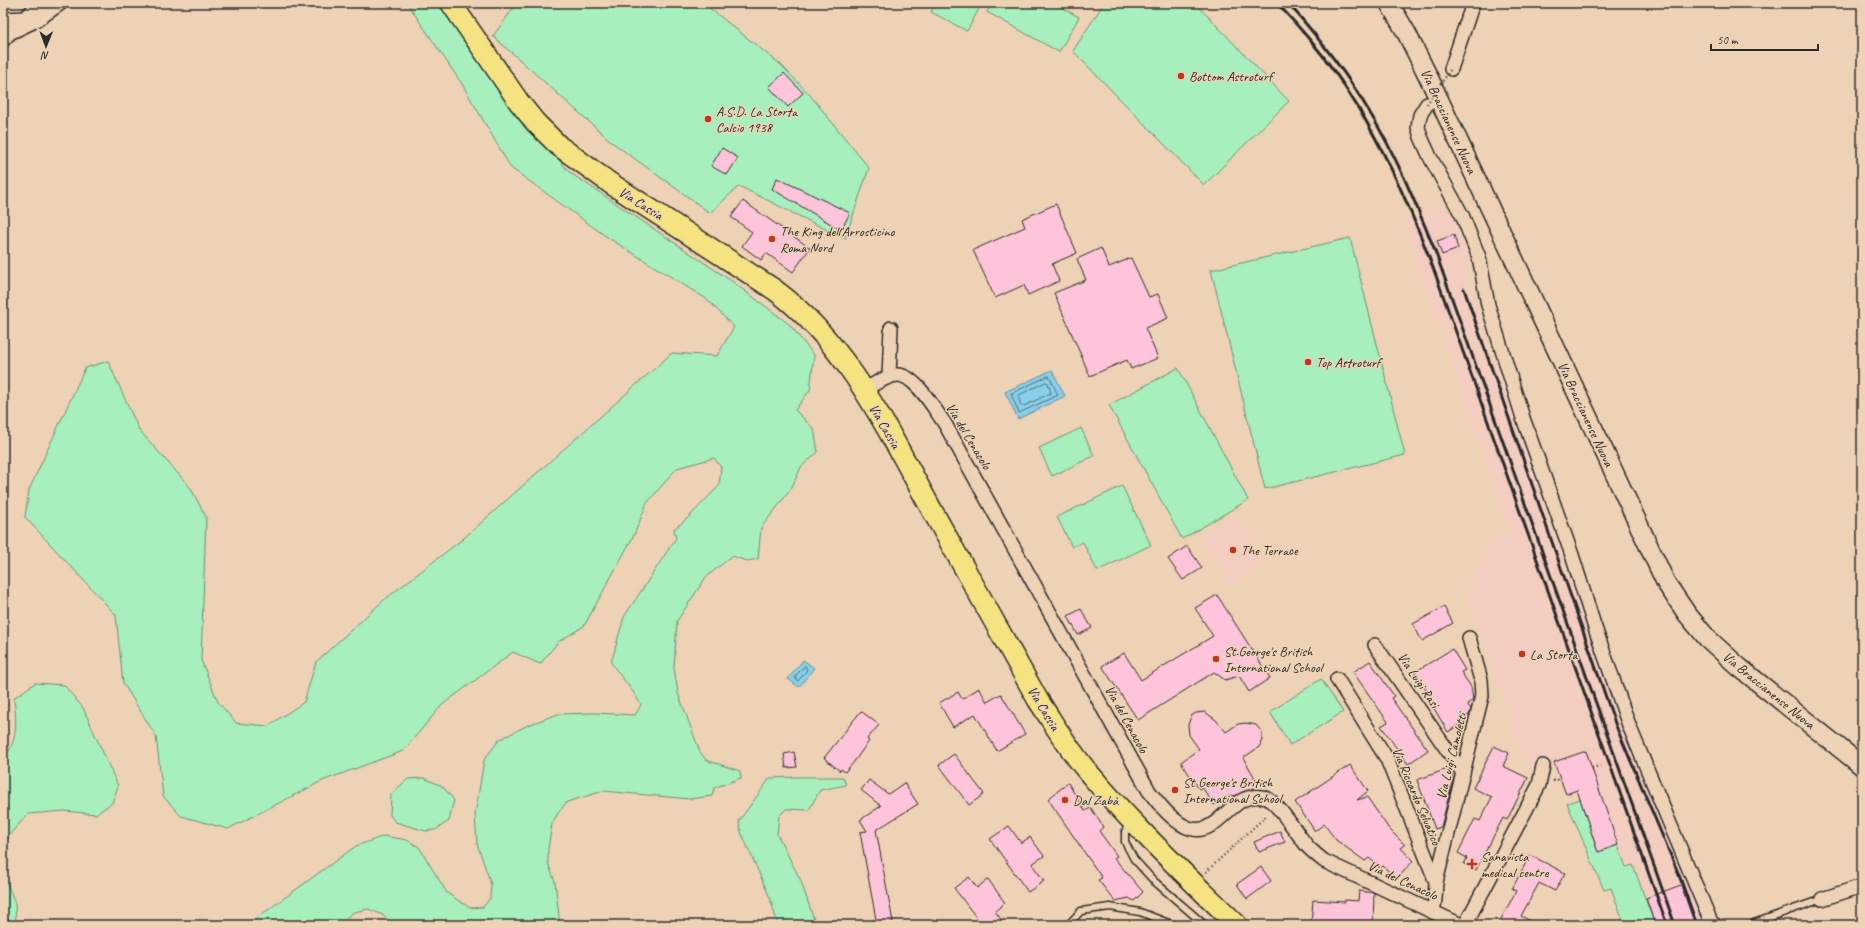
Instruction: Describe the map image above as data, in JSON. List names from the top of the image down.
{
  "streets": {
    "main road": ["Via Braccianense Nuova", "Via Cassia"],
    "street": [
      "Via del Cenacolo",
      "Via Luigi Rasi",
      "Via Luigi Camoletti",
      "Via Riccardo Selvatico"
    ]
  },
  "crossings": [
    ["Via del Cenacolo", "Via Riccardo Selvatico"],
    ["Via Luigi Rasi", "Via Luigi Camoletti"],
    ["Via Luigi Camoletti", "Via Riccardo Selvatico"]
  ],
  "places": {
    "other": [
      "Bottom Astroturf",
      "A.S.D. La Storta Calcio 1938",
      "The King dell'Arrosticino Roma Nord",
      "Top Astroturf",
      "The Terrace",
      "La Storta",
      "St.George's British International School",
      "St George's British International School",
      "Dal Zabà"
    ],
    "health": ["Sanavista medical centre"]
  },
  "scale_bar": "50 m",
  "north": "bottom"
}
